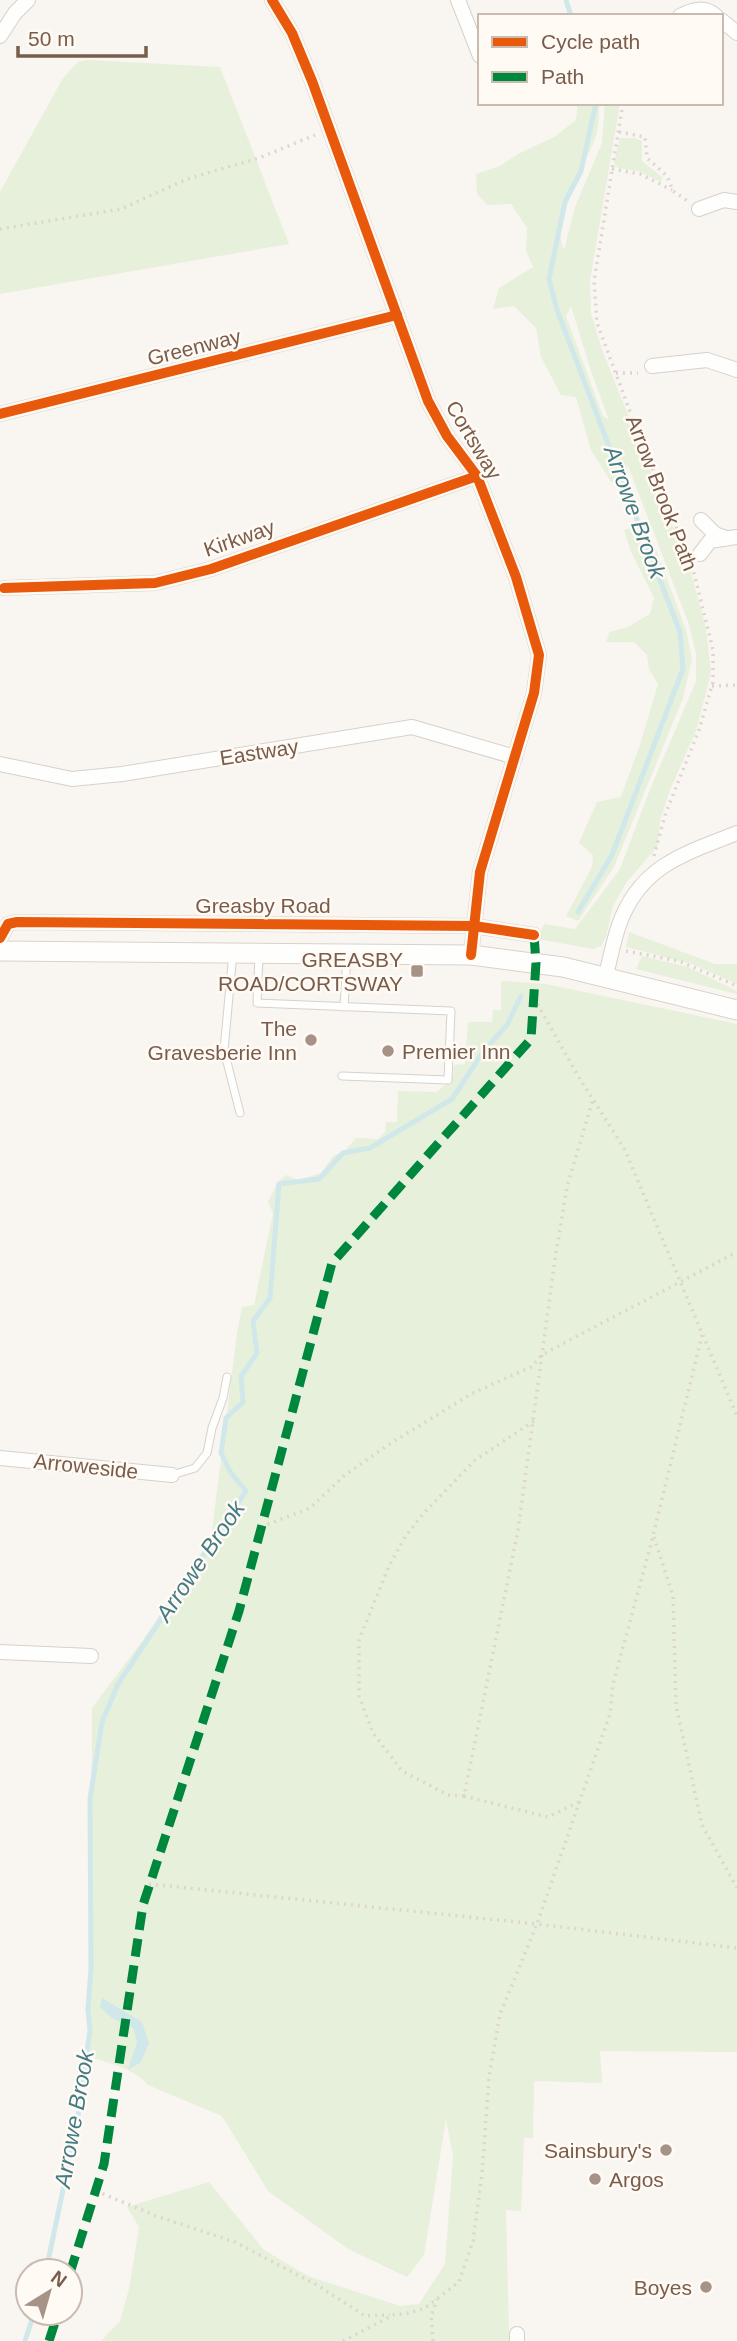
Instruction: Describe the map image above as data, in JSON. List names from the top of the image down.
{
  "streets": {
    "street": [
      "Greenway",
      "Cortsway",
      "Kirkway",
      "Eastway",
      "Greasby Road",
      "Arroweside"
    ],
    "path": ["Arrow Brook Path"]
  },
  "crossings": [
    ["Greenway", "Cortsway"],
    ["Cortsway", "Kirkway"],
    ["Cortsway", "Eastway"],
    ["Cortsway", "Greasby Road"]
  ],
  "water": ["Arrowe Brook"],
  "places": {
    "transit": ["GREASBY ROAD/CORTSWAY"],
    "other": [
      "The Gravesberie Inn",
      "Premier Inn",
      "Sainsbury's",
      "Argos",
      "Boyes"
    ]
  },
  "legend": ["Cycle path", "Path"],
  "scale_bar": "50 m",
  "north": "top right"
}
